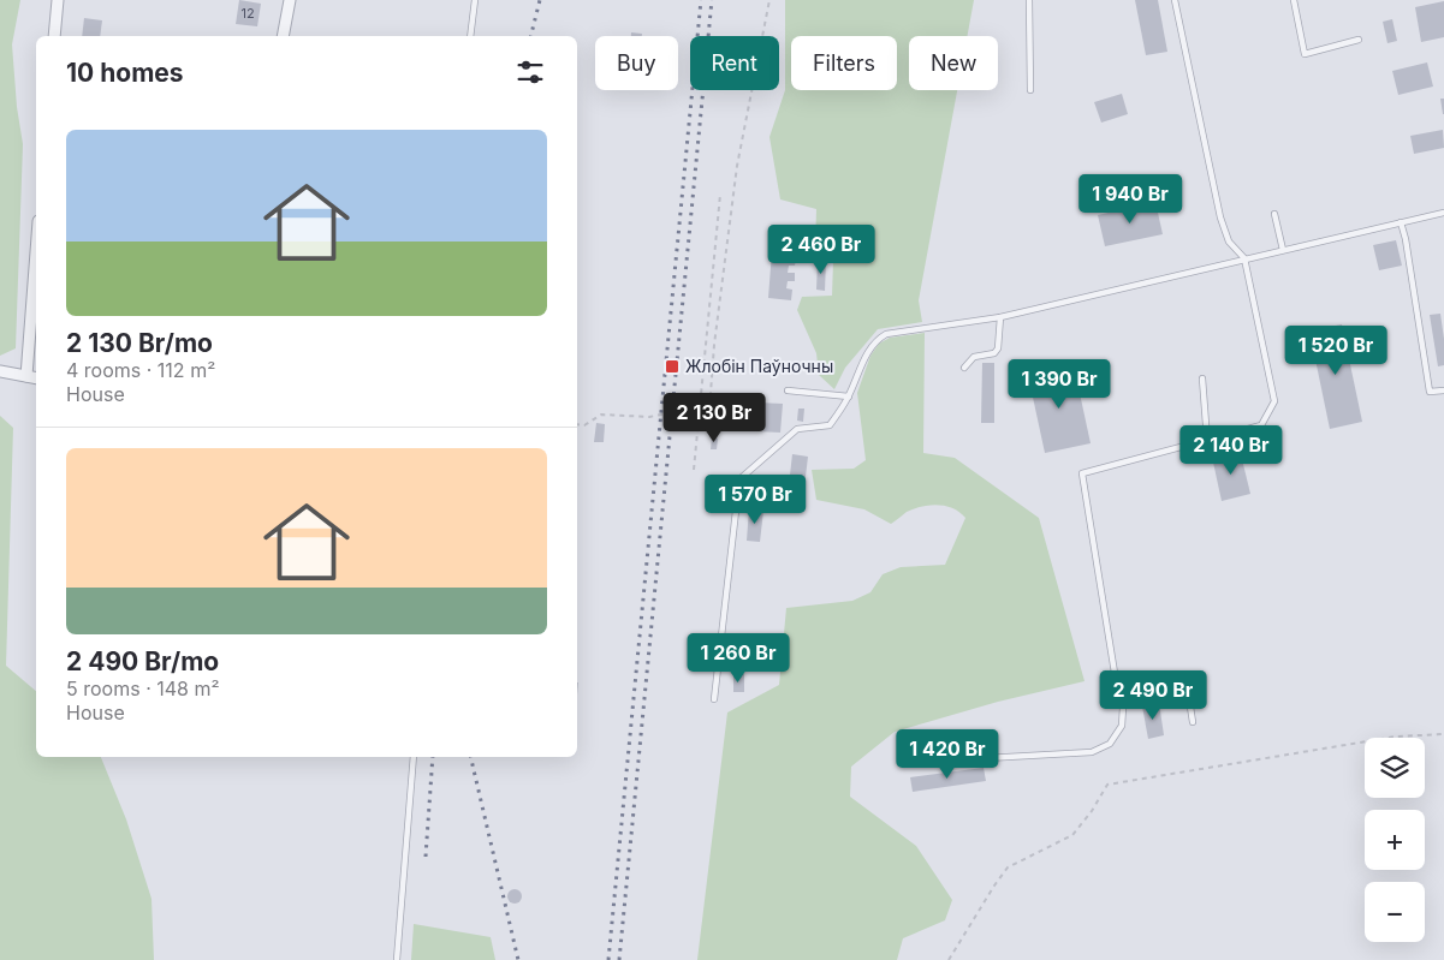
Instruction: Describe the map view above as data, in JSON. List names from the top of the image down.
{
  "places": {
    "transit": ["Жлобін Паўночны"]
  },
  "house_numbers": ["12"],
  "page": {
    "chip": [
      "Buy",
      "Rent",
      "Filters",
      "New"
    ],
    "heading": "10 homes",
    "list": [
      {
        "name": "2 130 Br/mo",
        "note": "4 rooms · 112 m² · House"
      },
      {
        "name": "2 490 Br/mo",
        "note": "5 rooms · 148 m² · House"
      }
    ],
    "price": [
      "1 940 Br",
      "2 460 Br",
      "1 520 Br",
      "1 390 Br",
      "2 130 Br",
      "2 140 Br",
      "1 570 Br",
      "1 260 Br",
      "2 490 Br",
      "1 420 Br"
    ],
    "map_buttons": ["+", "−"]
  }
}
